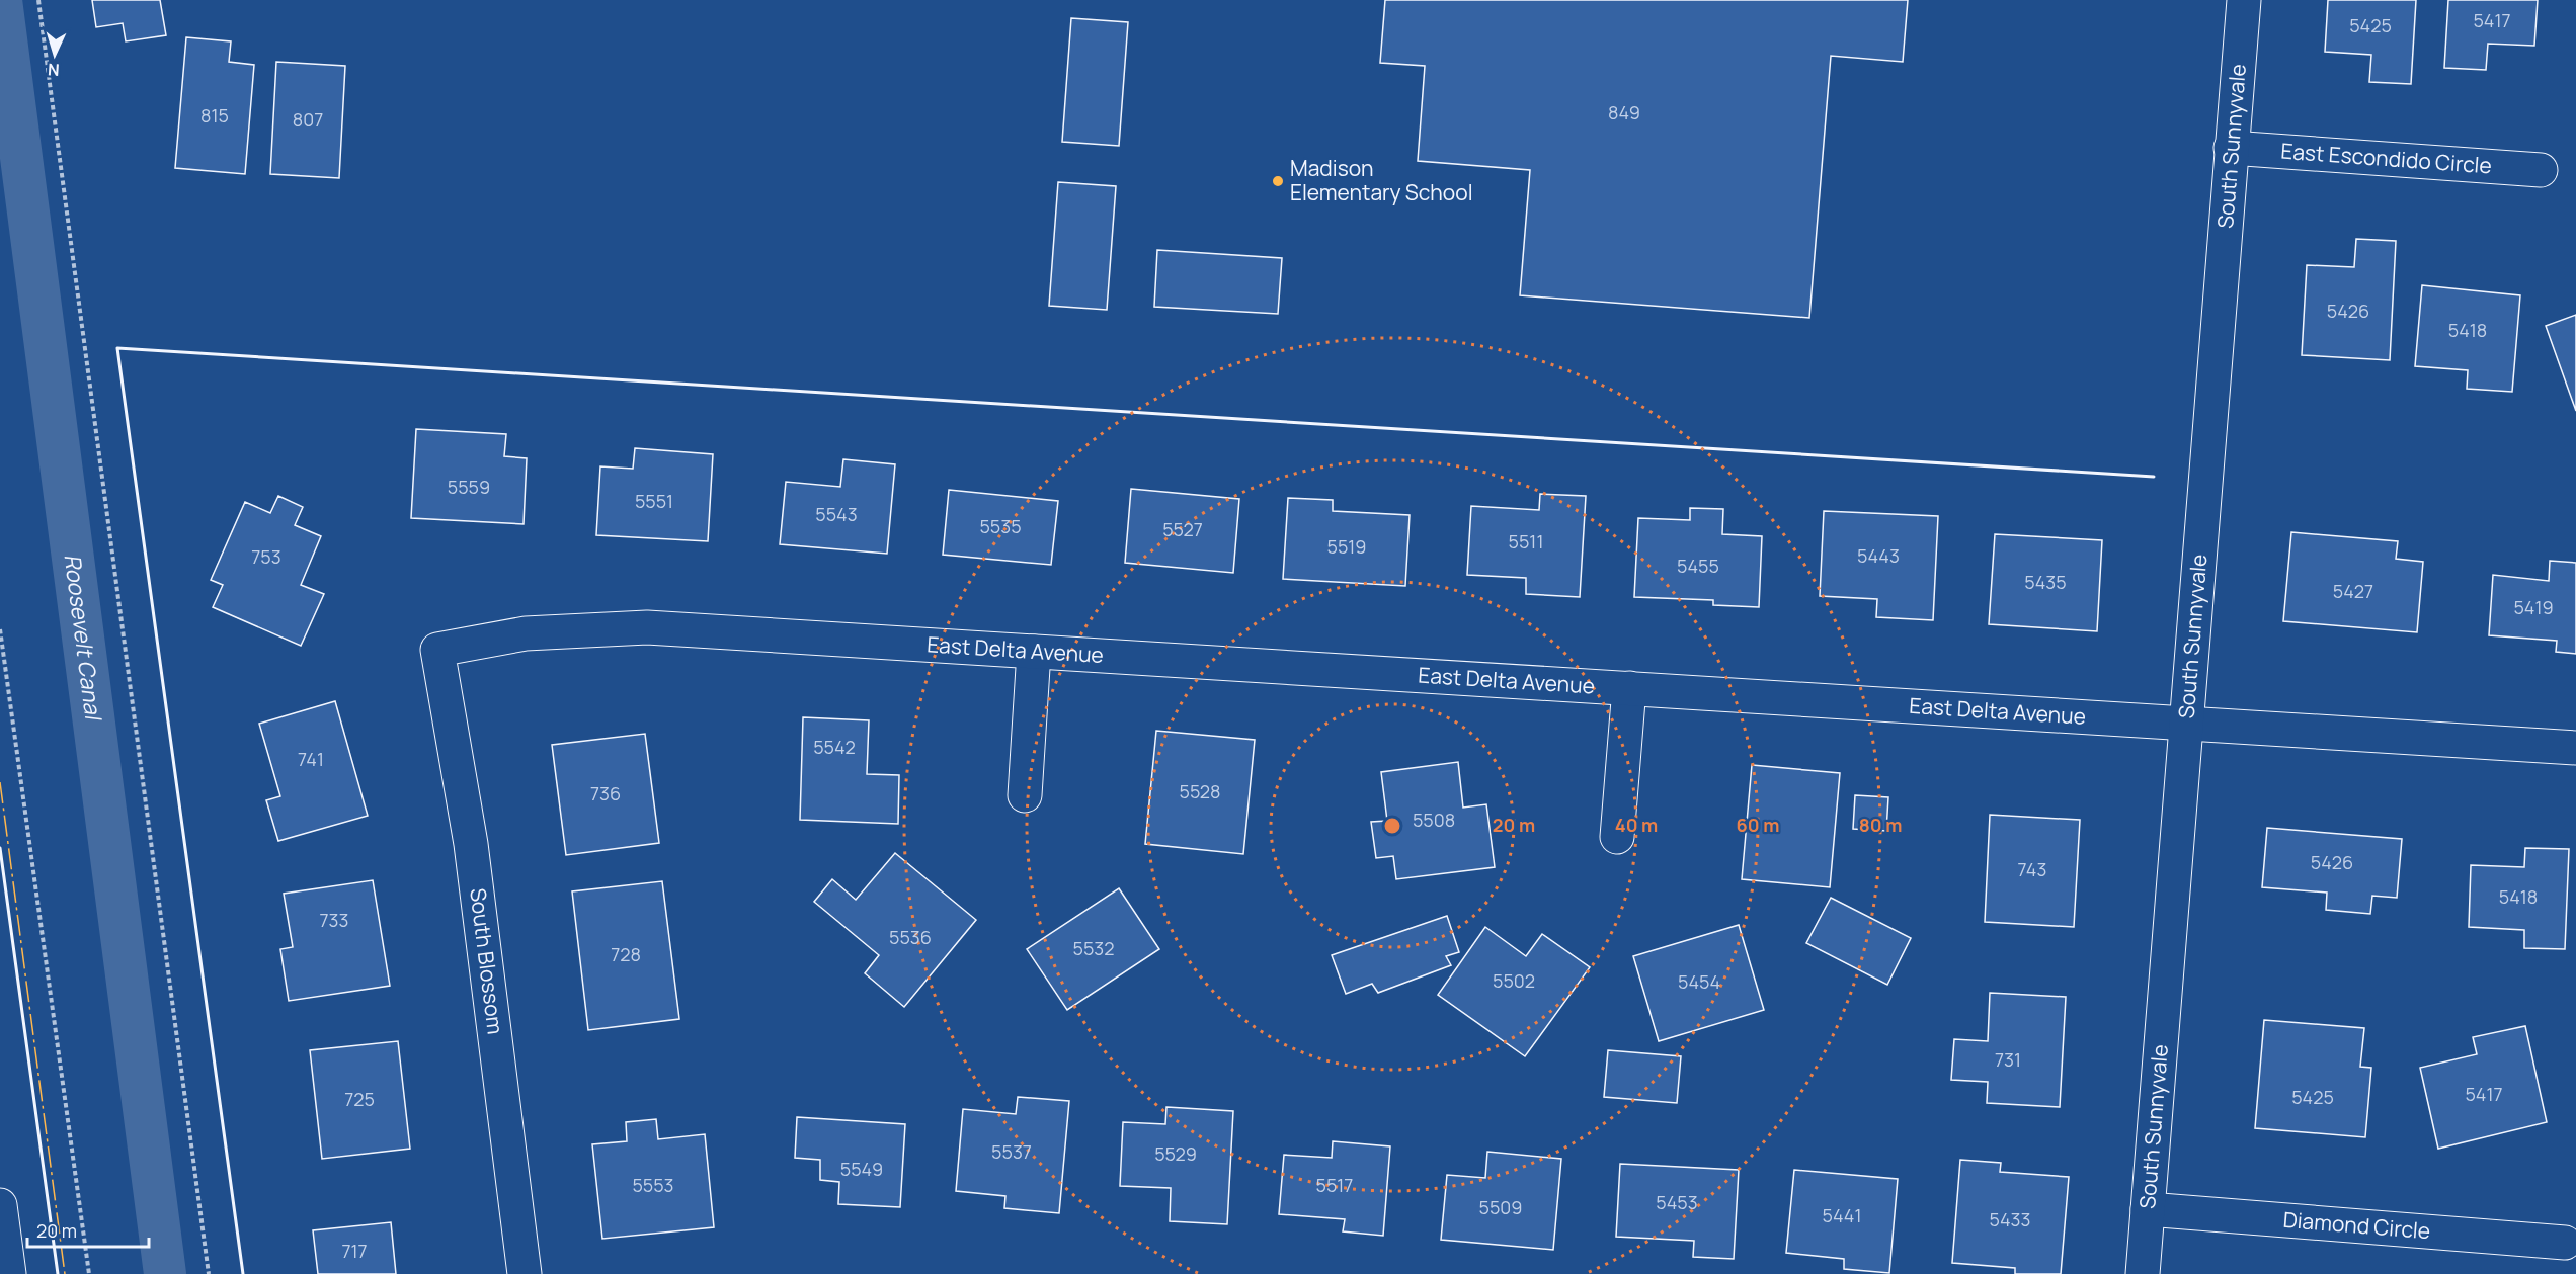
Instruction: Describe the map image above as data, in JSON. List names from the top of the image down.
{
  "streets": {
    "street": [
      "South Sunnyvale",
      "East Escondido Circle",
      "East Delta Avenue",
      "South Blossom",
      "Diamond Circle"
    ]
  },
  "crossings": [
    ["South Sunnyvale", "East Escondido Circle"],
    ["South Sunnyvale", "East Delta Avenue"],
    ["South Sunnyvale", "Diamond Circle"],
    ["East Delta Avenue", "South Blossom"]
  ],
  "water": ["Roosevelt Canal"],
  "places": ["Madison Elementary School"],
  "house_numbers": [
    "5417",
    "5425",
    "849",
    "815",
    "807",
    "5426",
    "5418",
    "5559",
    "5551",
    "5543",
    "5535",
    "5527",
    "5511",
    "5519",
    "5443",
    "753",
    "5455",
    "5435",
    "5427",
    "5419",
    "5542",
    "741",
    "5528",
    "736",
    "5508",
    "5426",
    "743",
    "5418",
    "733",
    "5536",
    "5532",
    "728",
    "5502",
    "5454",
    "731",
    "5417",
    "5425",
    "725",
    "5537",
    "5529",
    "5549",
    "5553",
    "5517",
    "5453",
    "5509",
    "5441",
    "5433",
    "717"
  ],
  "scale_bar": "20 m",
  "north": "bottom",
  "rings": [
    "20 m",
    "40 m",
    "60 m",
    "80 m"
  ]
}
